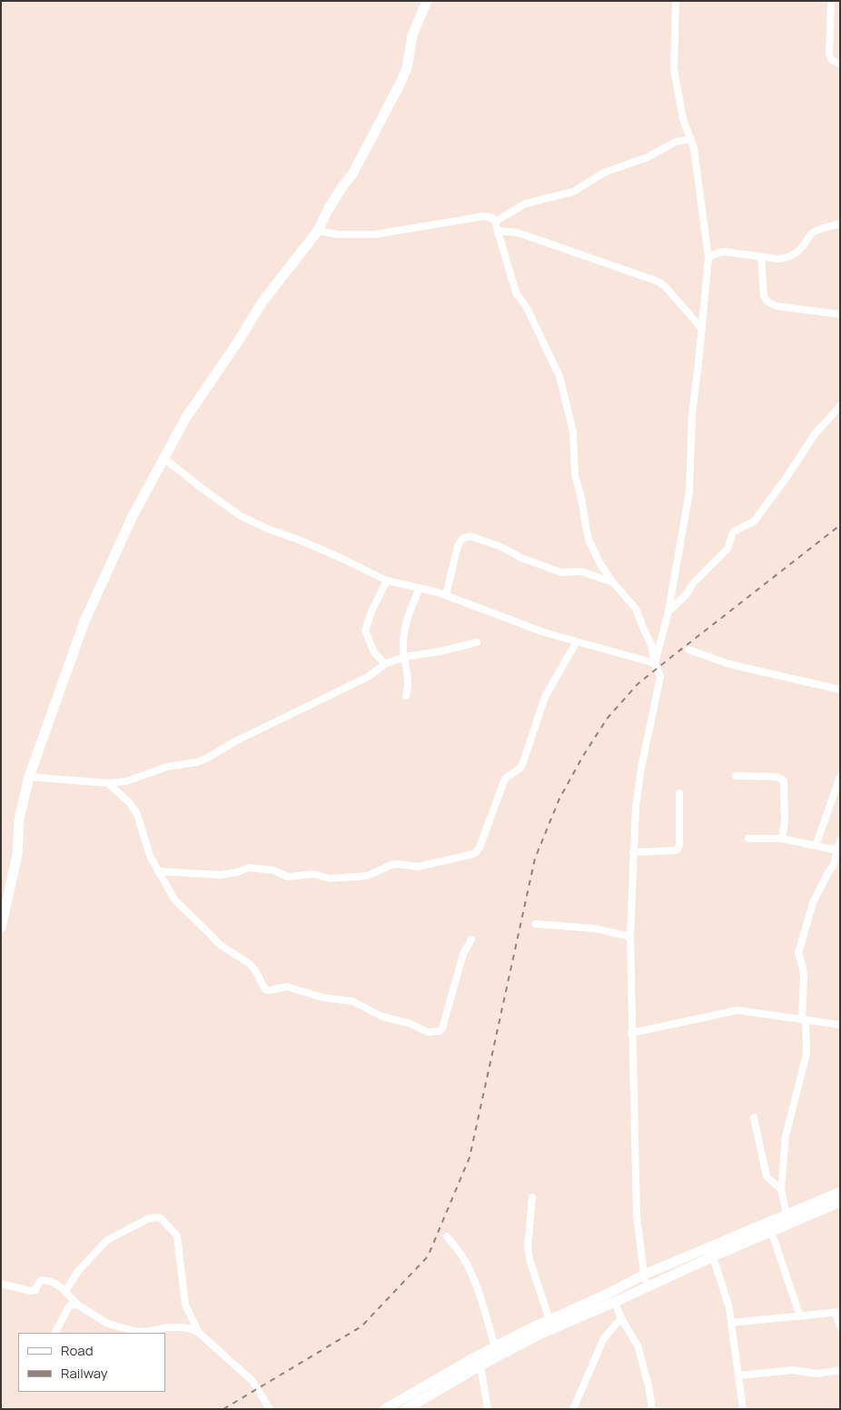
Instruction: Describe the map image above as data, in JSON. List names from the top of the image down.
{
  "legend": ["Road", "Railway"]
}
